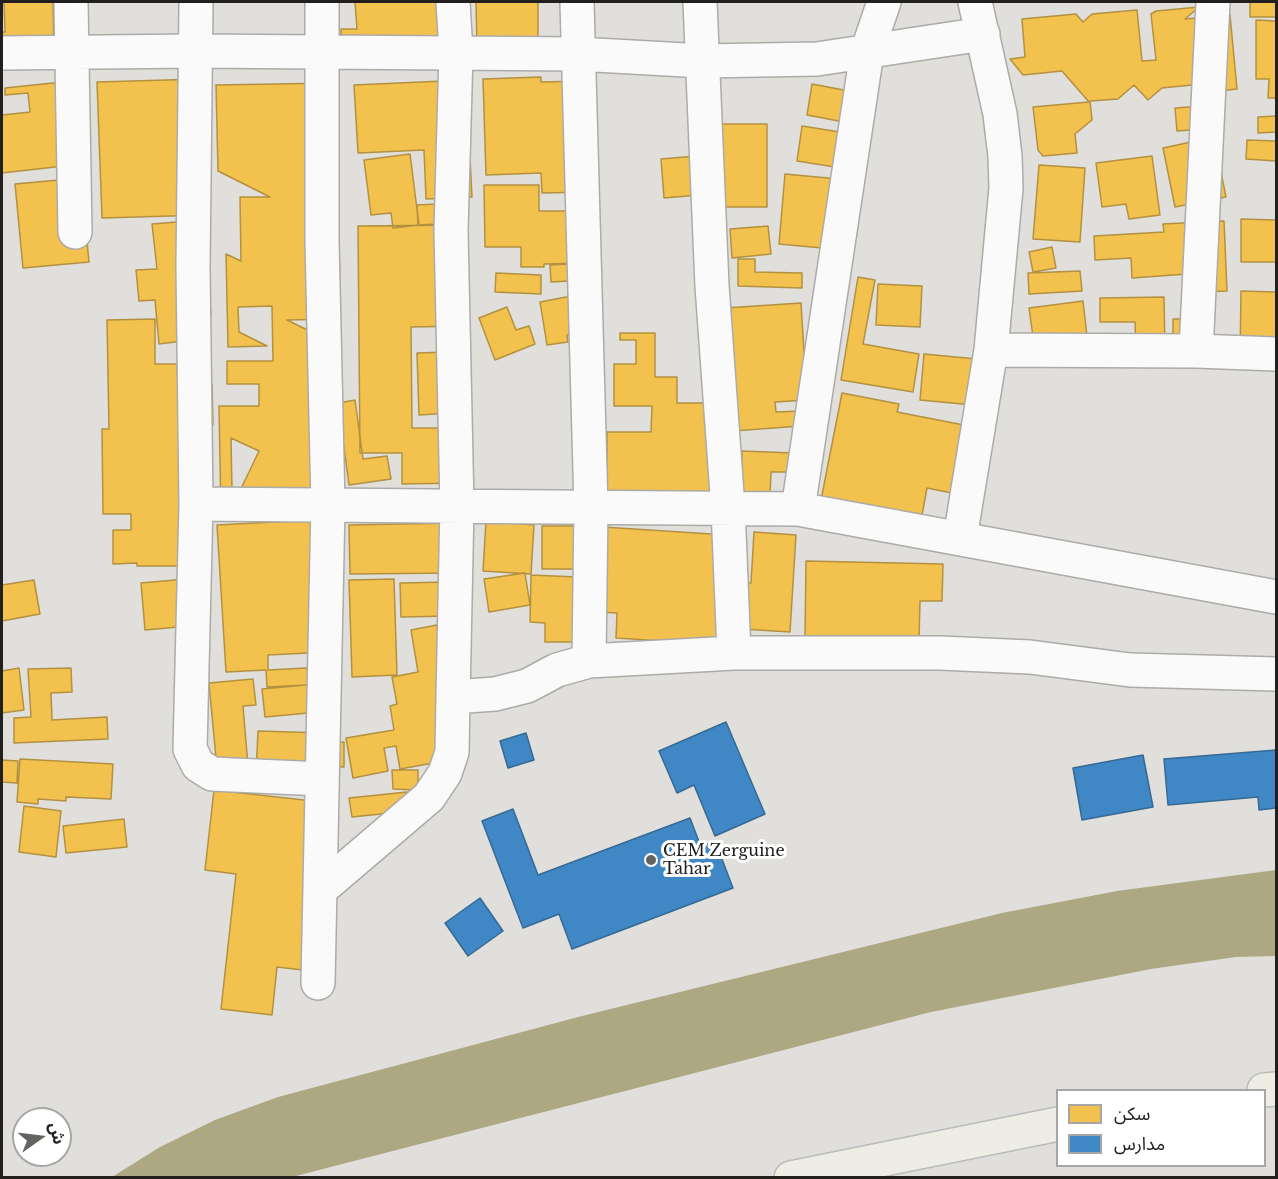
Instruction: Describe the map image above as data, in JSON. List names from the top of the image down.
{
  "places": ["CEM Zerguine Tahar"],
  "legend": ["سكن", "مدارس"],
  "north": "right"
}
